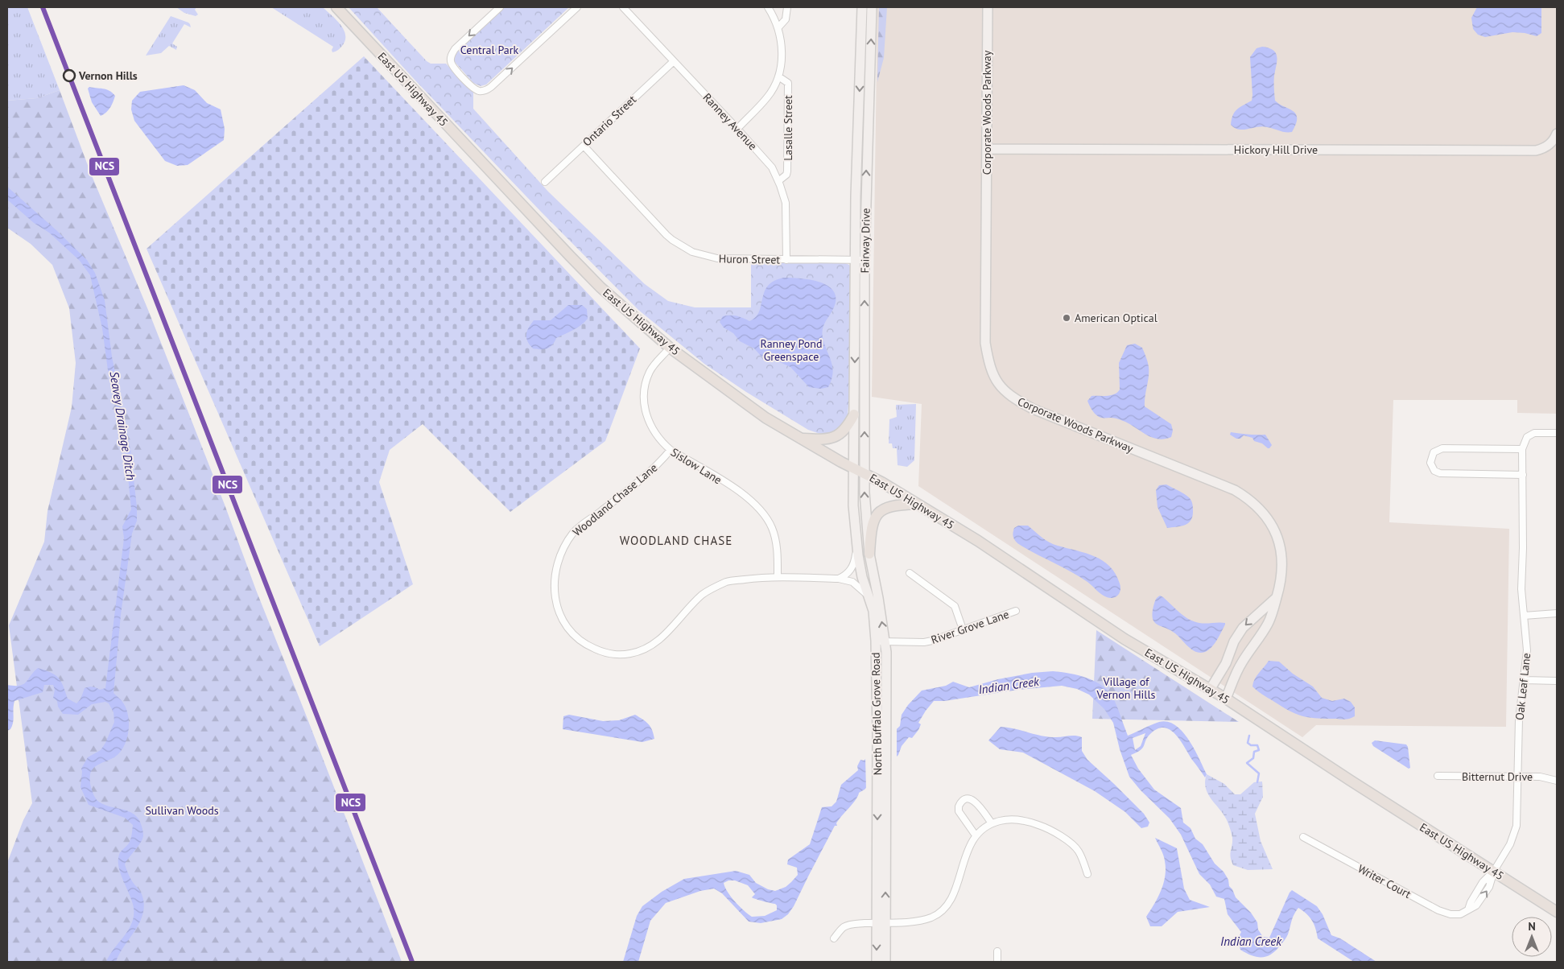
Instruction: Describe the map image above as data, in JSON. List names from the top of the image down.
{
  "streets": {
    "main road": [
      "East US Highway 45",
      "Corporate Woods Parkway",
      "Hickory Hill Drive",
      "Fairway Drive",
      "North Buffalo Grove Road"
    ],
    "street": [
      "Ontario Street",
      "Ranney Avenue",
      "Lasalle Street",
      "Huron Street",
      "Sislow Lane",
      "Woodland Chase Lane",
      "River Grove Lane",
      "Oak Leaf Lane",
      "Bitternut Drive",
      "Writer Court"
    ]
  },
  "crossings": [
    ["East US Highway 45", "Corporate Woods Parkway"],
    ["East US Highway 45", "Fairway Drive"],
    ["East US Highway 45", "Sislow Lane"],
    ["East US Highway 45", "Oak Leaf Lane"],
    ["East US Highway 45", "North Buffalo Grove Road"],
    ["East US Highway 45", "Writer Court"],
    ["Corporate Woods Parkway", "Hickory Hill Drive"],
    ["Ontario Street", "Ranney Avenue"],
    ["Ontario Street", "Huron Street"],
    ["Ranney Avenue", "Lasalle Street"],
    ["Ranney Avenue", "Huron Street"],
    ["Fairway Drive", "Huron Street"],
    ["Fairway Drive", "North Buffalo Grove Road"],
    ["Sislow Lane", "Woodland Chase Lane"],
    ["Woodland Chase Lane", "North Buffalo Grove Road"],
    ["River Grove Lane", "North Buffalo Grove Road"],
    ["Oak Leaf Lane", "Bitternut Drive"],
    ["Oak Leaf Lane", "Writer Court"]
  ],
  "districts": ["WOODLAND CHASE"],
  "water": ["Seavey Drainage Ditch", "Indian Creek"],
  "parks": [
    "Central Park",
    "Ranney Pond Greenspace",
    "Village of Vernon Hills",
    "Sullivan Woods"
  ],
  "places": ["Vernon Hills", "American Optical"],
  "lines": ["transit line NCS"],
  "north": "top"
}
